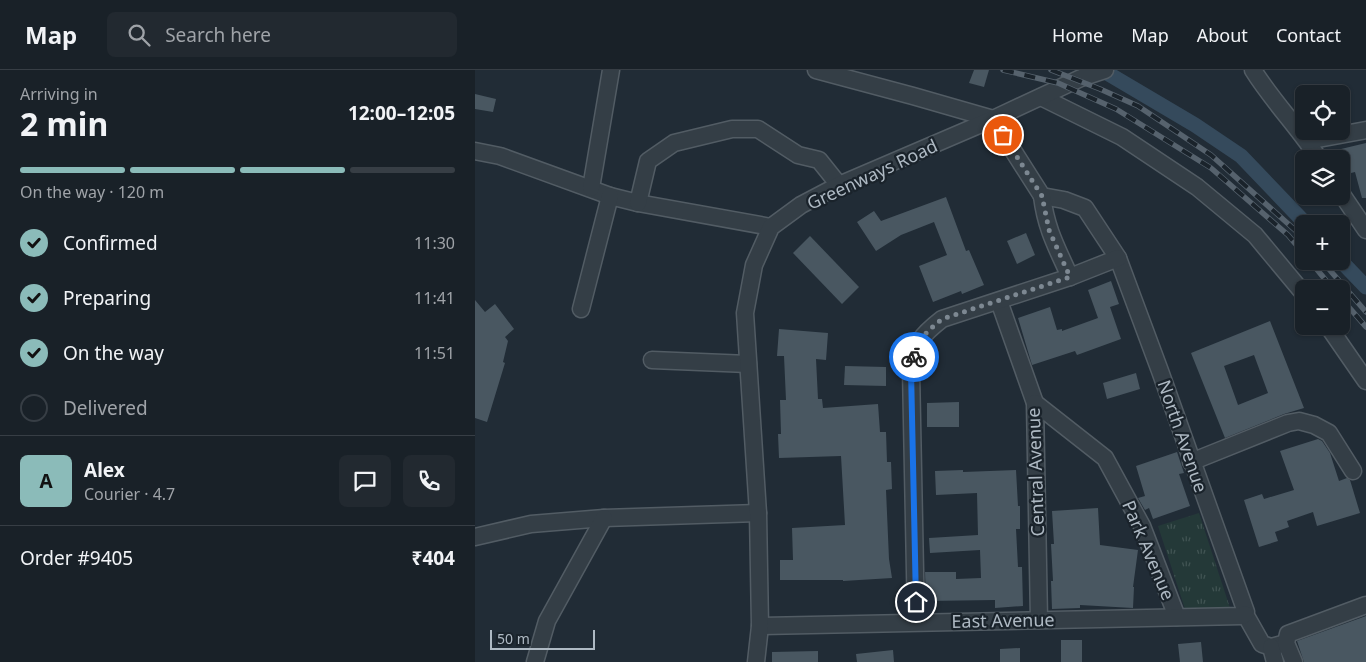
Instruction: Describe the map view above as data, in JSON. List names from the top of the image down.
{
  "streets": {
    "street": [
      "Greenways Road",
      "North Avenue",
      "Central Avenue",
      "Park Avenue",
      "East Avenue"
    ]
  },
  "crossings": [
    ["Greenways Road", "East Avenue"],
    ["North Avenue", "East Avenue"],
    ["Central Avenue", "Park Avenue"],
    ["Central Avenue", "East Avenue"],
    ["Park Avenue", "East Avenue"]
  ],
  "scale_bar": "50 m",
  "page": {
    "header": "Map",
    "search": "Search here",
    "nav": [
      "Home",
      "Map",
      "About",
      "Contact"
    ],
    "heading": ["2 min", "Arriving in", "12:00–12:05"],
    "panel": [
      "Alex",
      "Courier · 4.7",
      "Order #9405",
      "₹404"
    ],
    "map_buttons": ["+", "−"],
    "bar": "On the way · 120 m",
    "list": [
      ["Confirmed", "11:30"],
      ["Preparing", "11:41"],
      ["On the way", "11:51"],
      "Delivered"
    ],
    "round": "A",
    "scale": "50 m"
  }
}
